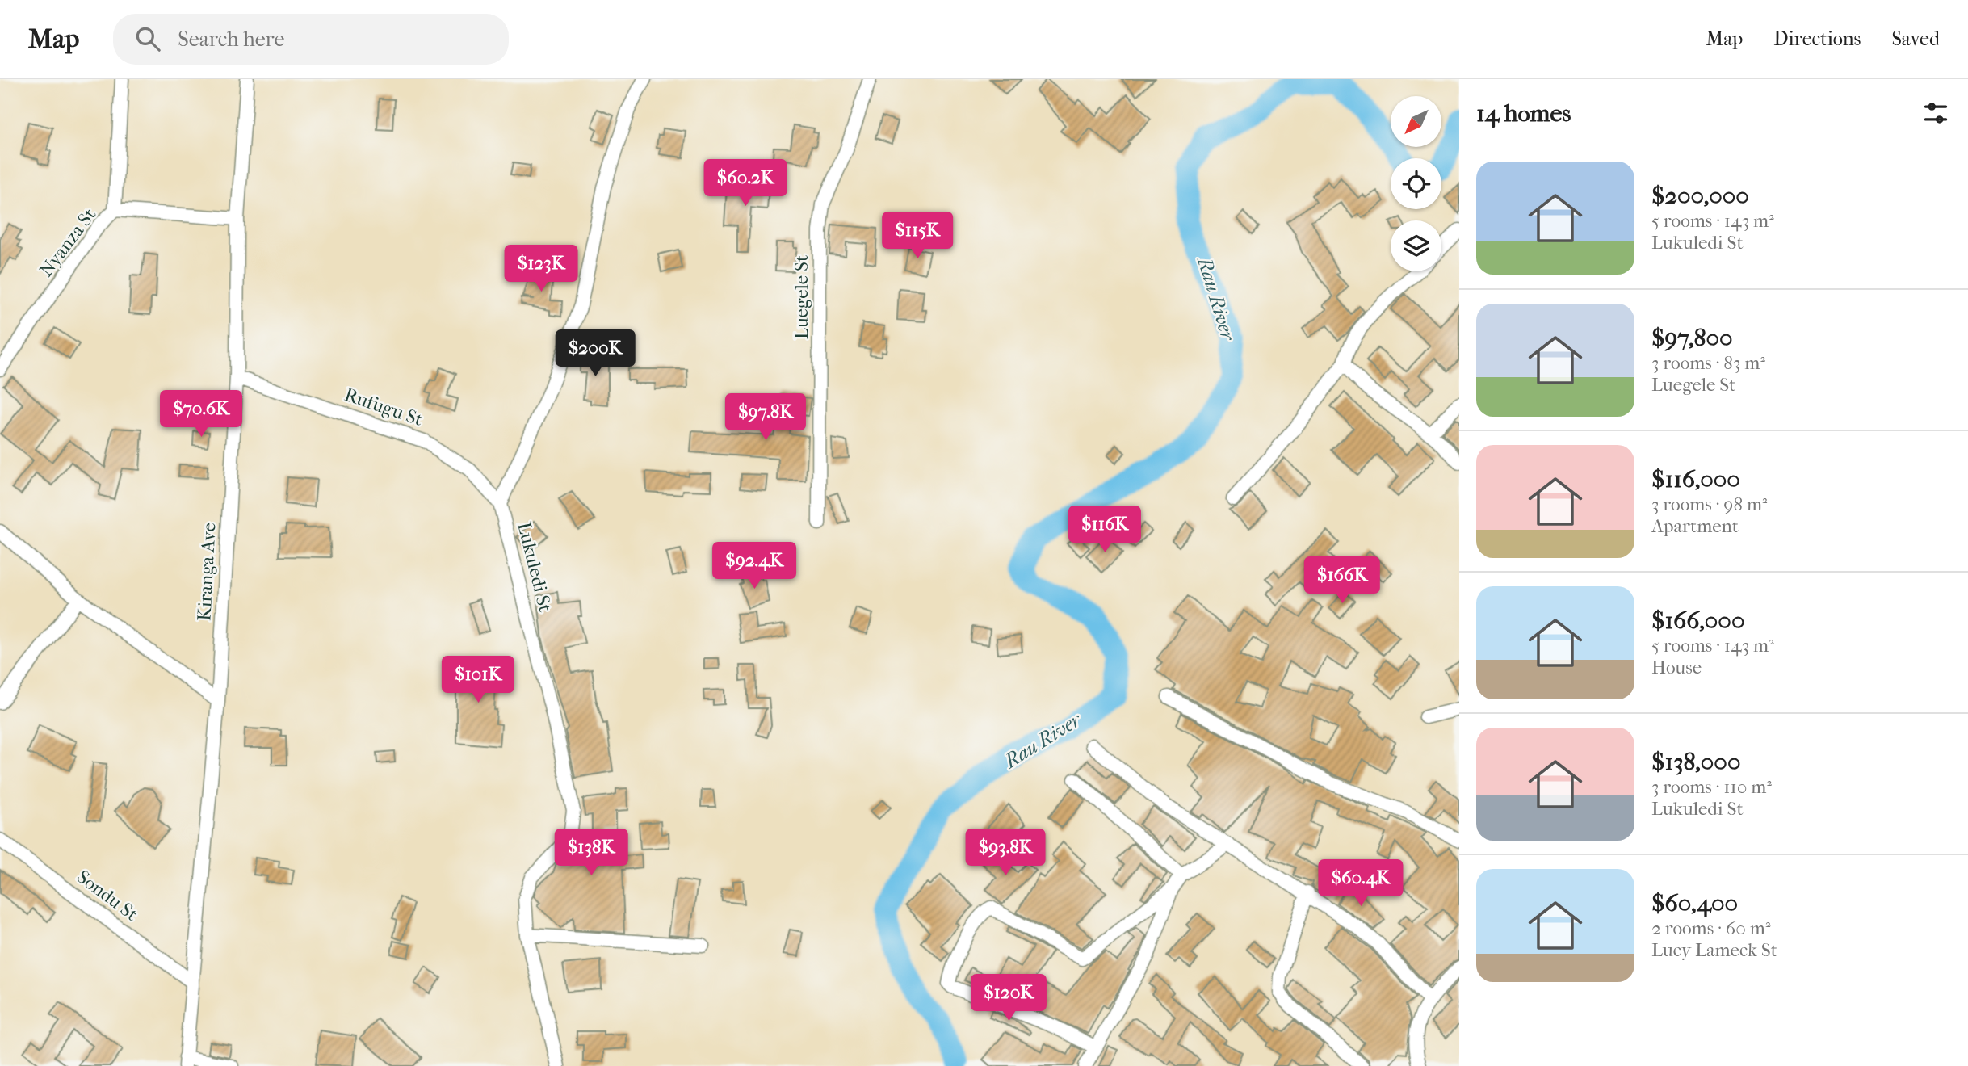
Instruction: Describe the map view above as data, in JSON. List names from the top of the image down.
{
  "streets": {
    "street": [
      "Nyanza St",
      "Luegele St",
      "Rufugu St",
      "Lukuledi St",
      "Kiranga Ave",
      "Sondu St"
    ]
  },
  "crossings": [
    ["Nyanza St", "Kiranga Ave"],
    ["Rufugu St", "Lukuledi St"],
    ["Rufugu St", "Kiranga Ave"],
    ["Kiranga Ave", "Sondu St"]
  ],
  "water": ["Rau River"],
  "north": "bottom left",
  "page": {
    "header": "Map",
    "search": "Search here",
    "nav": ["Map", "Directions", "Saved"],
    "heading": "14 homes",
    "list": [
      {
        "name": "$200,000",
        "note": "5 rooms · 143 m² · Lukuledi St"
      },
      {
        "name": "$97,800",
        "note": "3 rooms · 83 m² · Luegele St"
      },
      {
        "name": "$116,000",
        "note": "3 rooms · 98 m² · Apartment"
      },
      {
        "name": "$166,000",
        "note": "5 rooms · 143 m² · House"
      },
      {
        "name": "$138,000",
        "note": "3 rooms · 110 m² · Lukuledi St"
      },
      {
        "name": "$60,400",
        "note": "2 rooms · 60 m² · Lucy Lameck St"
      }
    ],
    "price": [
      "$60.2K",
      "$115K",
      "$123K",
      "$200K",
      "$70.6K",
      "$97.8K",
      "$116K",
      "$92.4K",
      "$166K",
      "$101K",
      "$138K",
      "$93.8K",
      "$60.4K",
      "$120K"
    ]
  }
}
